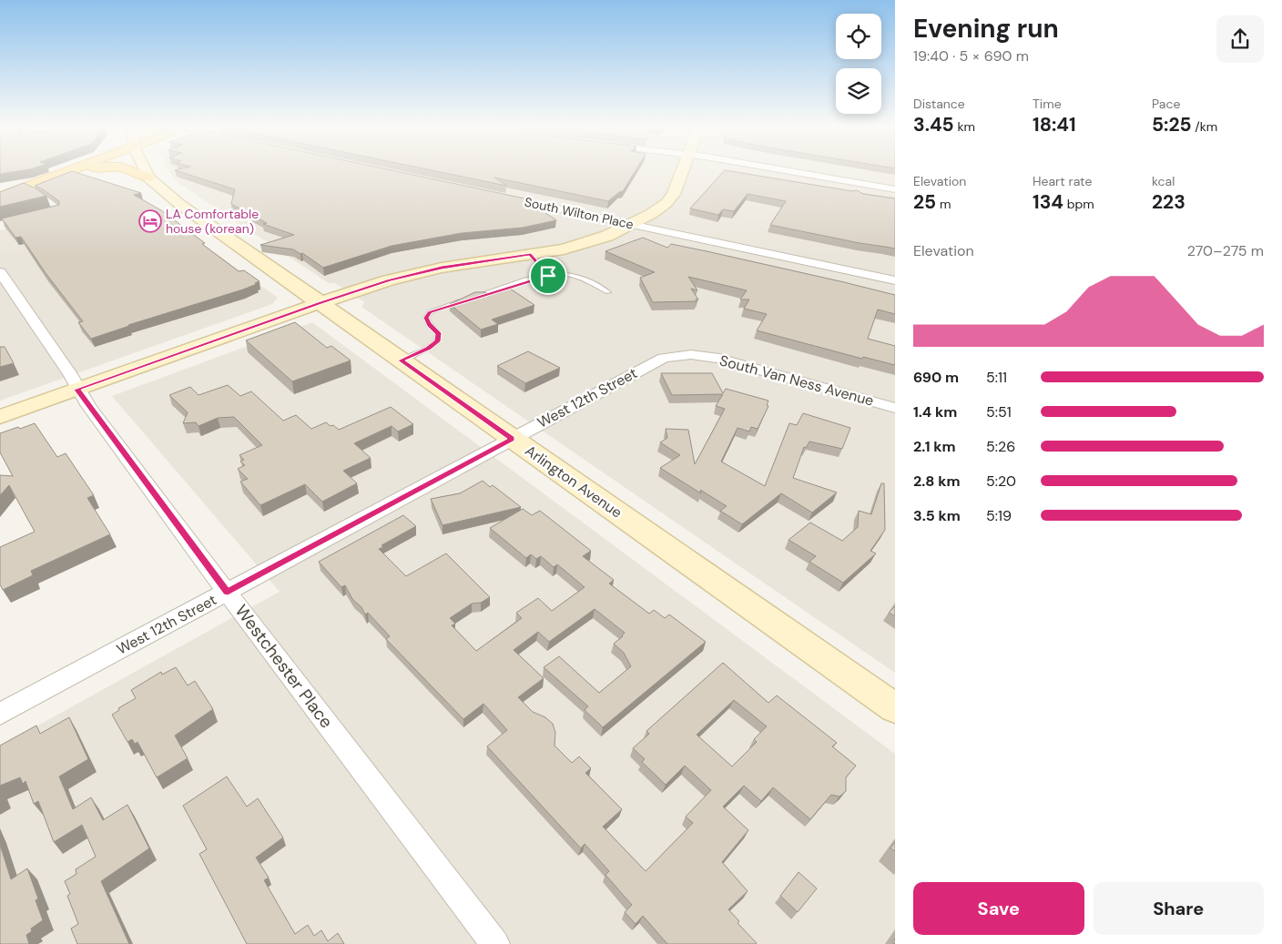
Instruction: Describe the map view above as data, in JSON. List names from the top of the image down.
{
  "streets": {
    "main road": ["Arlington Avenue"],
    "street": [
      "South Wilton Place",
      "South Van Ness Avenue",
      "West 12th Street",
      "Westchester Place"
    ]
  },
  "crossings": [
    ["South Van Ness Avenue", "West 12th Street"],
    ["West 12th Street", "Arlington Avenue"],
    ["West 12th Street", "Westchester Place"]
  ],
  "places": {
    "hotel": ["LA Comfortable house (korean)"]
  },
  "page": {
    "heading": ["Evening run", "19:40 · 5 × 690 m"],
    "stats": [
      ["Distance", "3.45 km"],
      ["Time", "18:41"],
      ["Pace", "5:25 /km"],
      ["Elevation", "25 m"],
      ["Heart rate", "134 bpm"],
      ["kcal", "223"]
    ],
    "chart": ["Elevation", "270–275 m"],
    "list": [
      {
        "name": "690 m",
        "note": "5:11"
      },
      {
        "name": "1.4 km",
        "note": "5:51"
      },
      {
        "name": "2.1 km",
        "note": "5:26"
      },
      {
        "name": "2.8 km",
        "note": "5:20"
      },
      {
        "name": "3.5 km",
        "note": "5:19"
      }
    ],
    "buttons": ["Save", "Share"]
  }
}
